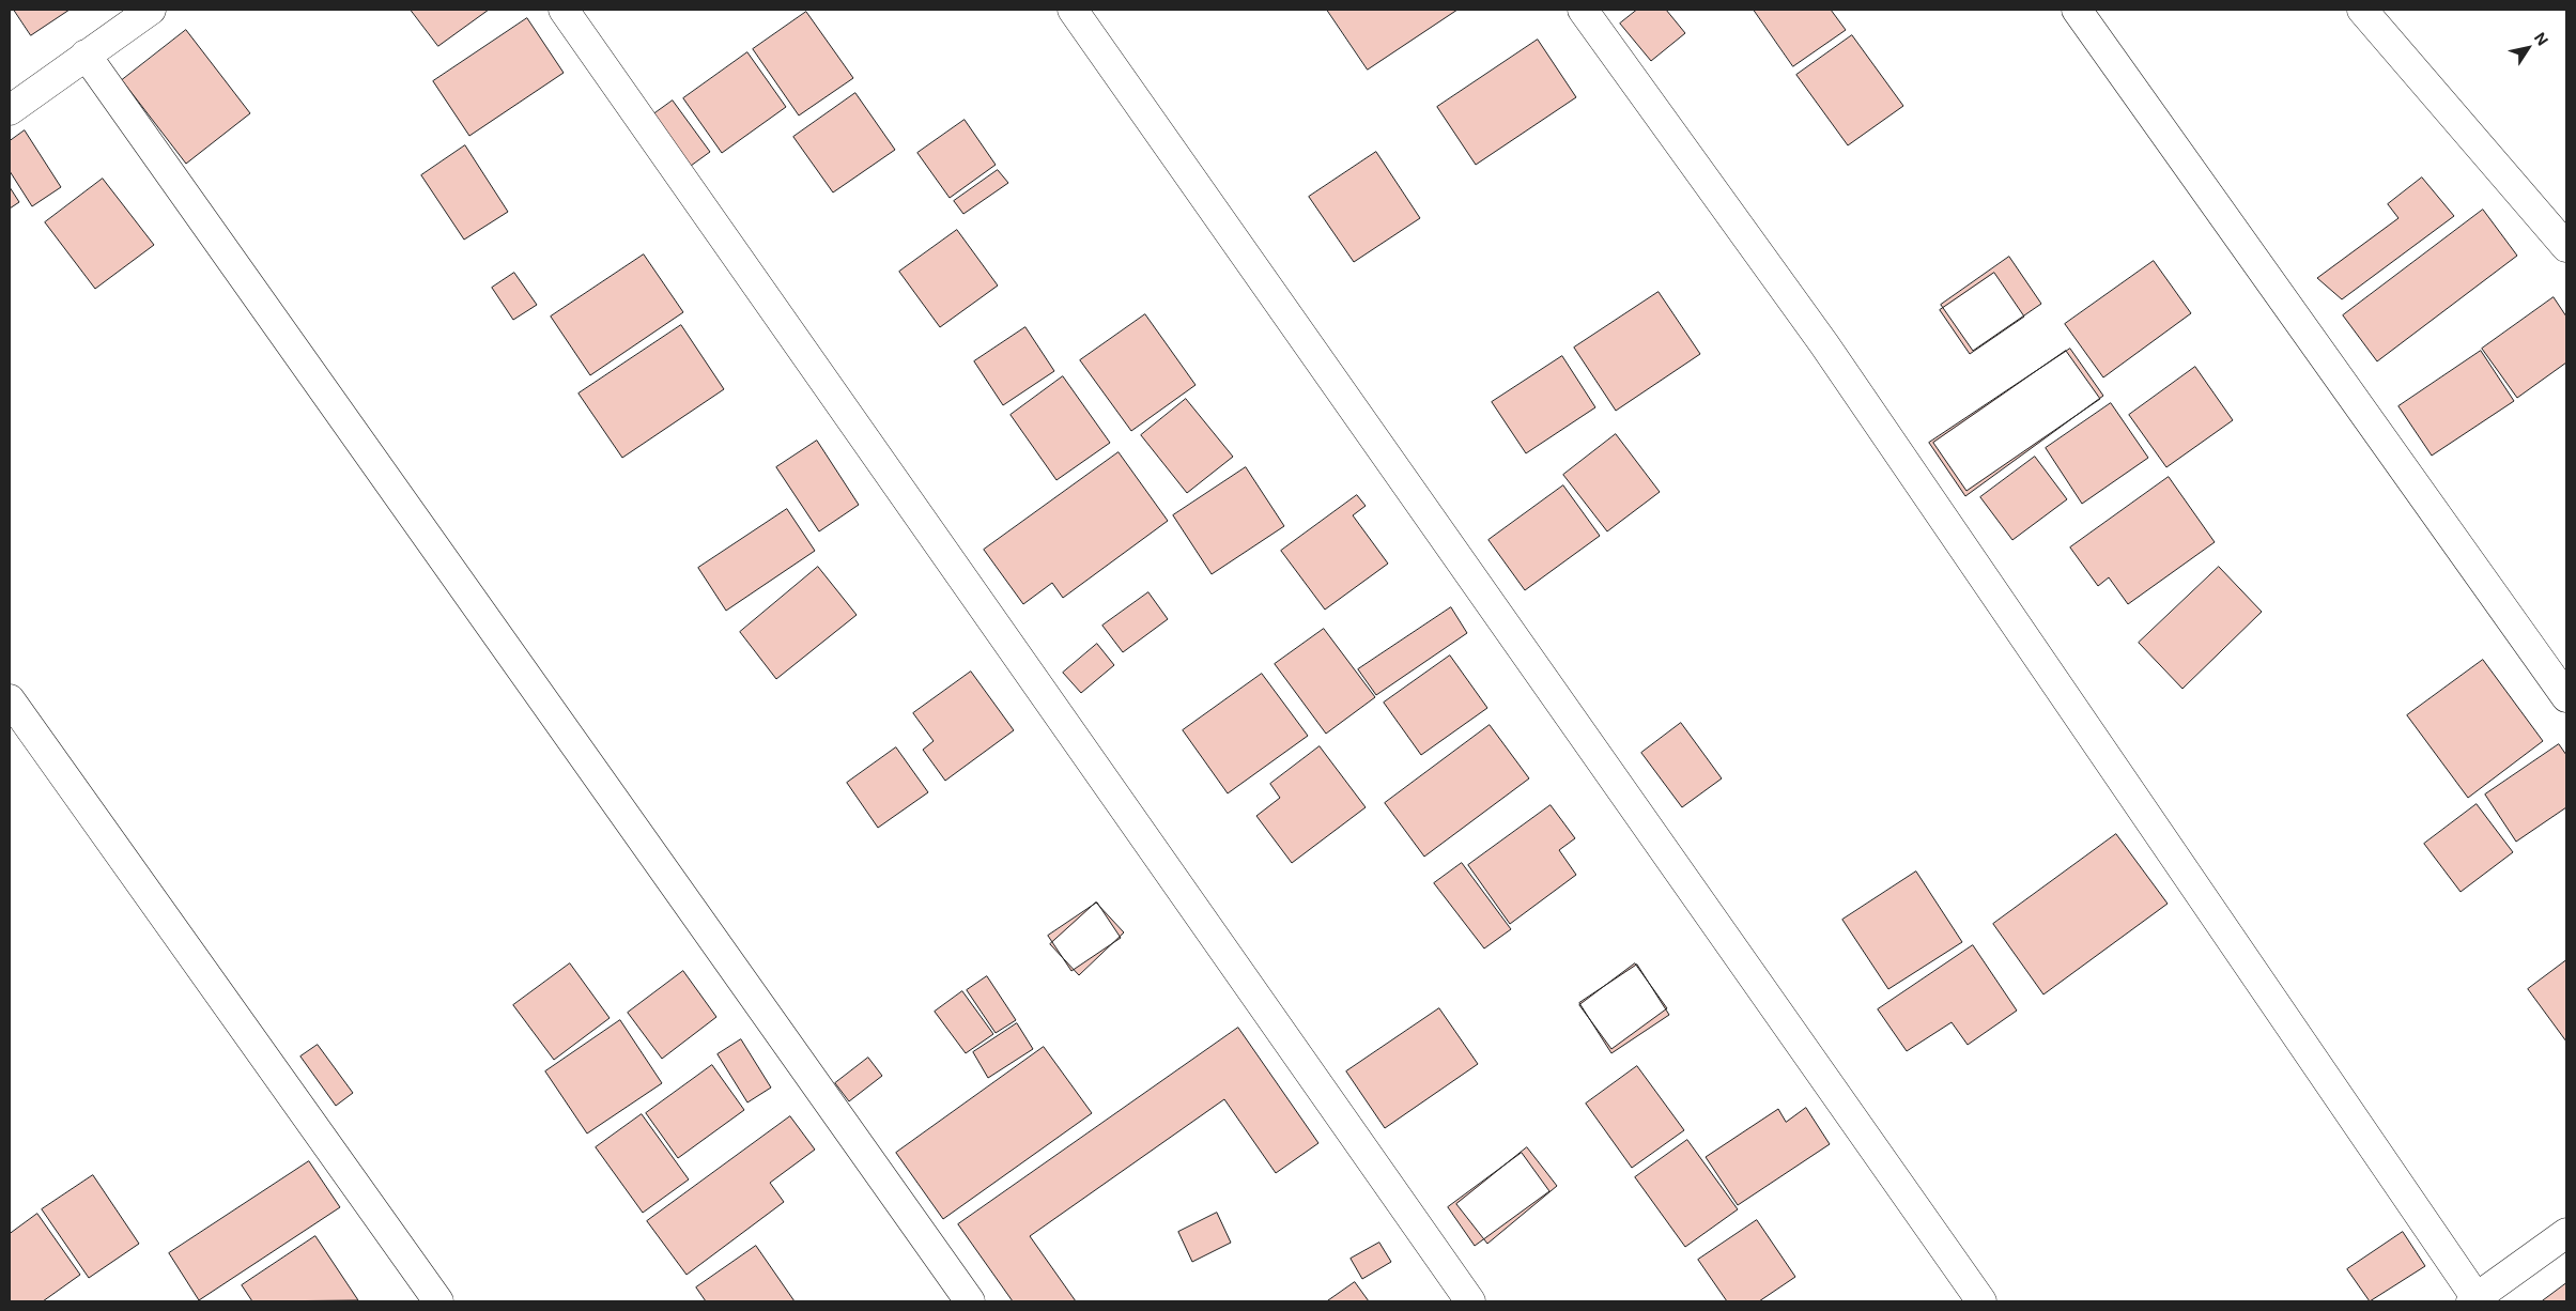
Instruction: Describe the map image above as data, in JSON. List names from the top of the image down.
{
  "north": "top right"
}
